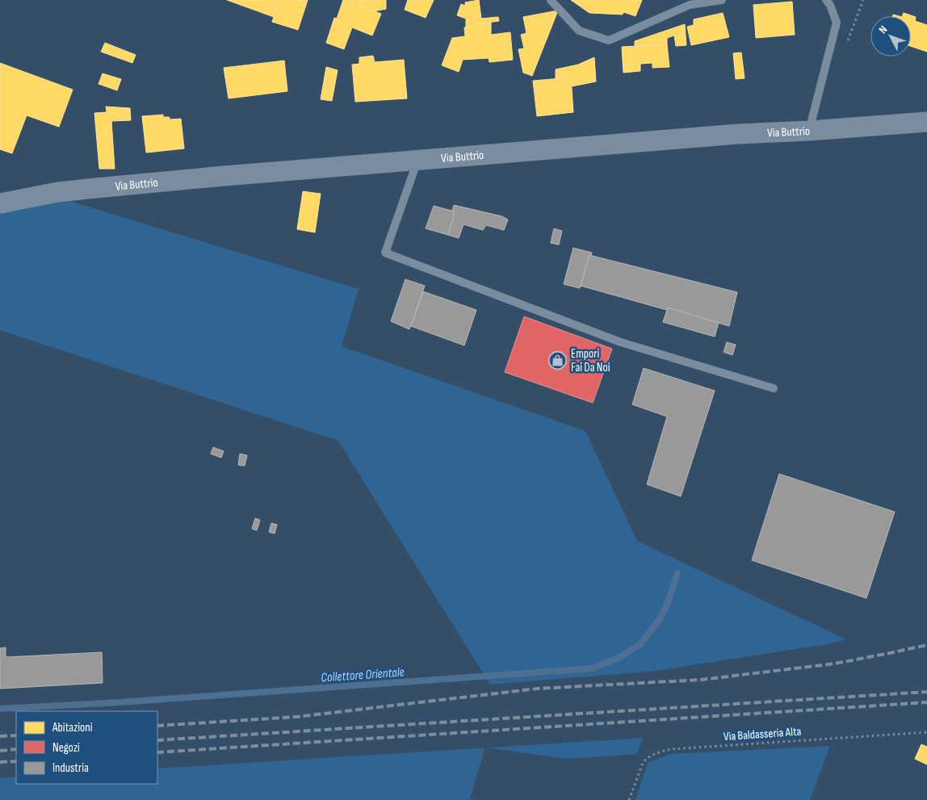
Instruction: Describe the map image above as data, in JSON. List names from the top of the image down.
{
  "streets": {
    "street": ["Via Buttrio"],
    "path": ["Via Baldasseria Alta"]
  },
  "water": ["Collettore Orientale"],
  "places": {
    "shop": ["Empori Fai Da Noi"]
  },
  "legend": ["Abitazioni", "Negozi", "Industria"],
  "north": "top left"
}
